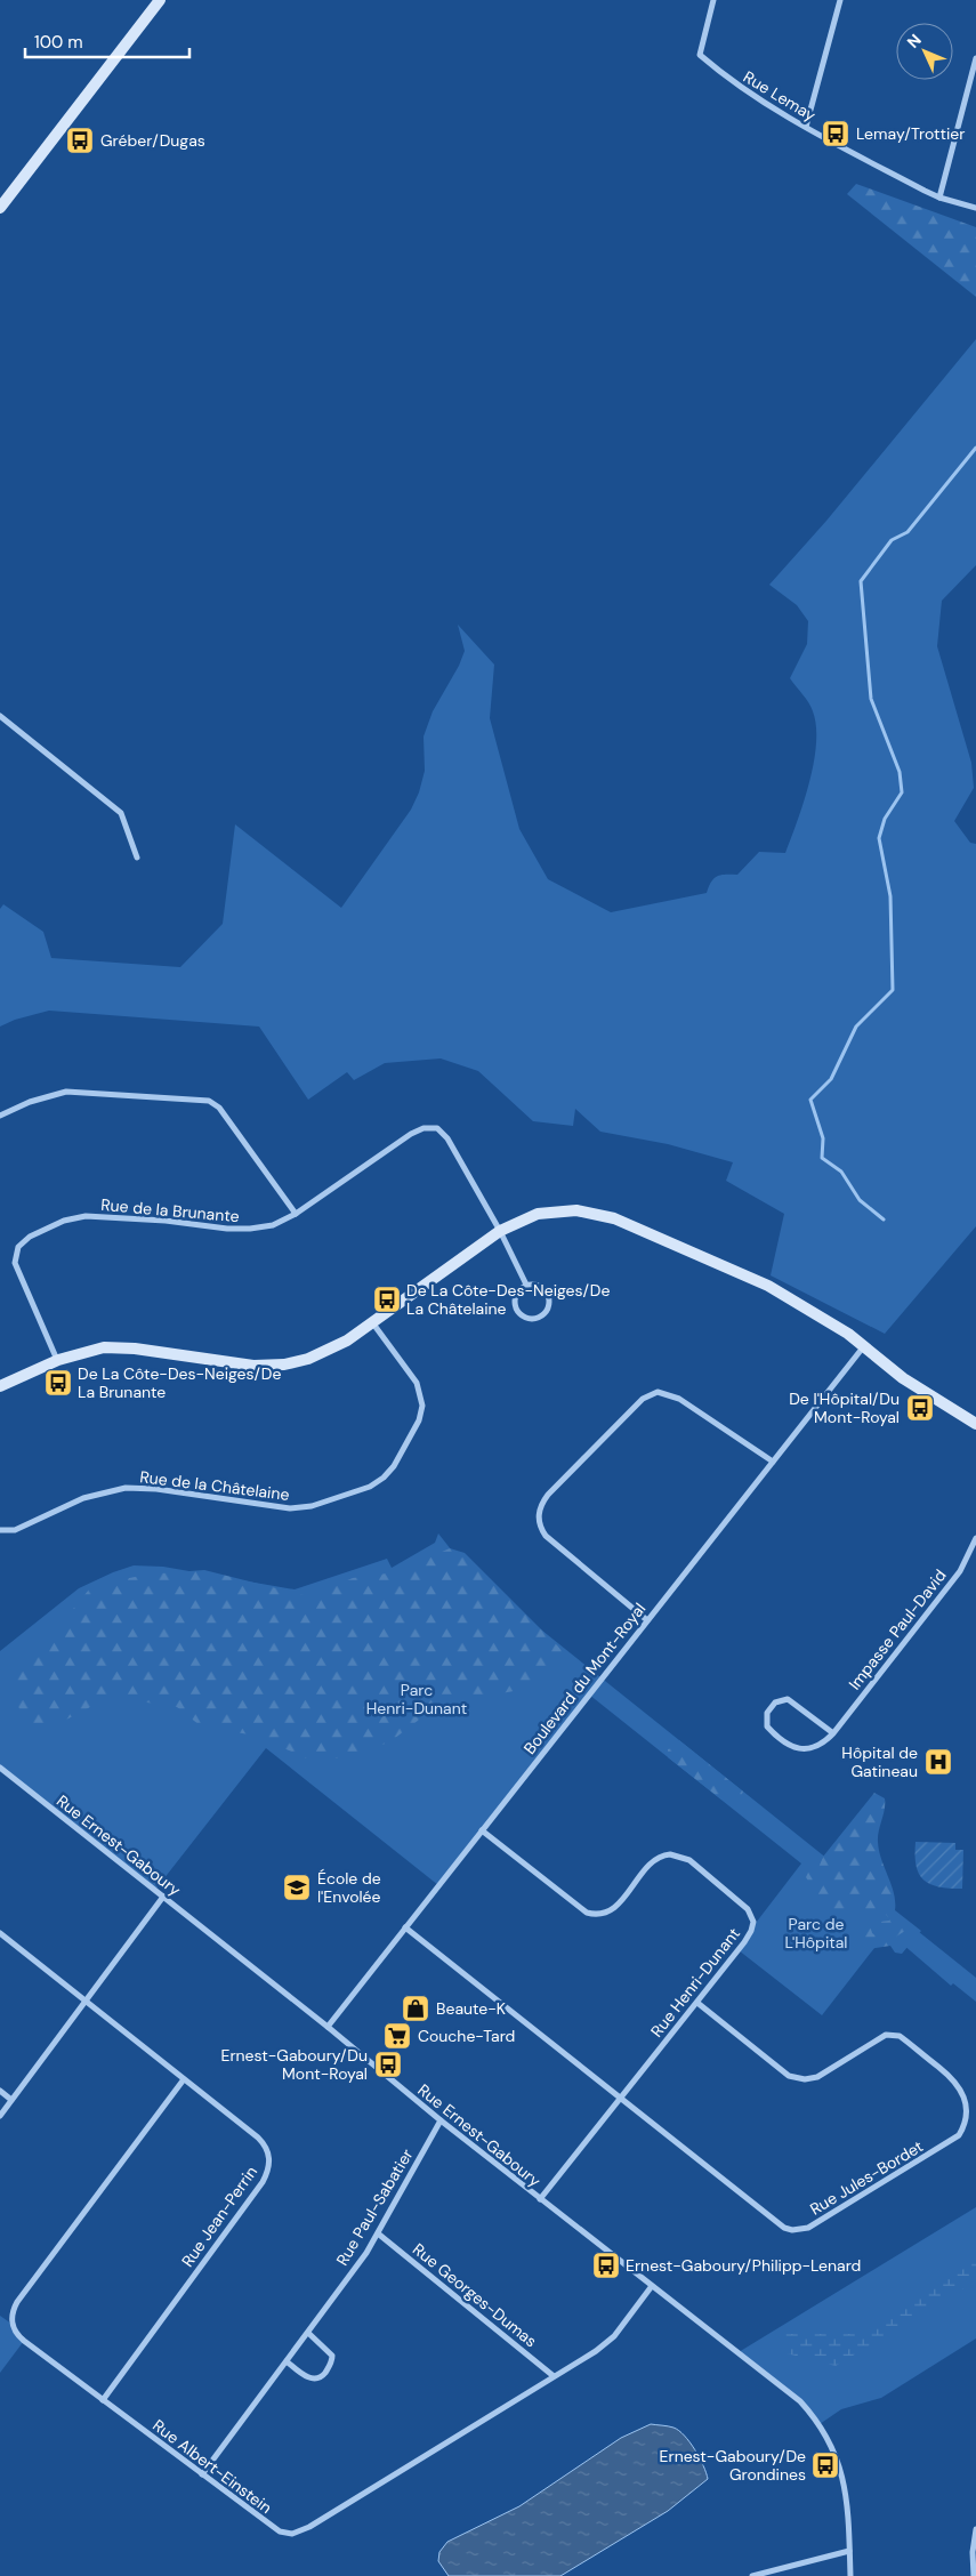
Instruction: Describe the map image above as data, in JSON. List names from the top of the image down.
{
  "streets": {
    "street": [
      "Rue Lemay",
      "Rue de la Brunante",
      "Rue de la Châtelaine",
      "Impasse Paul-David",
      "Boulevard du Mont-Royal",
      "Rue Ernest-Gaboury",
      "Rue Henri-Dunant",
      "Rue Jules-Bordet",
      "Rue Paul-Sabatier",
      "Rue Jean-Perrin",
      "Rue Georges-Dumas",
      "Rue Albert-Einstein"
    ]
  },
  "crossings": [
    ["Boulevard du Mont-Royal", "Rue Ernest-Gaboury"],
    ["Boulevard du Mont-Royal", "Rue Henri-Dunant"],
    ["Boulevard du Mont-Royal", "Rue Jules-Bordet"],
    ["Rue Ernest-Gaboury", "Rue Henri-Dunant"],
    ["Rue Ernest-Gaboury", "Rue Paul-Sabatier"],
    ["Rue Ernest-Gaboury", "Rue Albert-Einstein"],
    ["Rue Henri-Dunant", "Rue Jules-Bordet"],
    ["Rue Paul-Sabatier", "Rue Georges-Dumas"],
    ["Rue Paul-Sabatier", "Rue Albert-Einstein"],
    ["Rue Jean-Perrin", "Rue Albert-Einstein"],
    ["Rue Georges-Dumas", "Rue Albert-Einstein"]
  ],
  "parks": ["Parc Henri-Dunant", "Parc de L'Hôpital"],
  "places": {
    "bus stop": [
      "Lemay/Trottier",
      "Gréber/Dugas",
      "De La Côte-Des-Neiges/De La Châtelaine",
      "De La Côte-Des-Neiges/De La Brunante",
      "De l'Hôpital/Du Mont-Royal",
      "Ernest-Gaboury/Du Mont-Royal",
      "Ernest-Gaboury/Philipp-Lenard",
      "Ernest-Gaboury/De Grondines"
    ],
    "hospital": ["Hôpital de Gatineau"],
    "school or university": ["École de l'Envolée"],
    "shop": ["Beaute-K"],
    "supermarket": ["Couche-Tard"]
  },
  "scale_bar": "100 m",
  "north": "top left"
}
